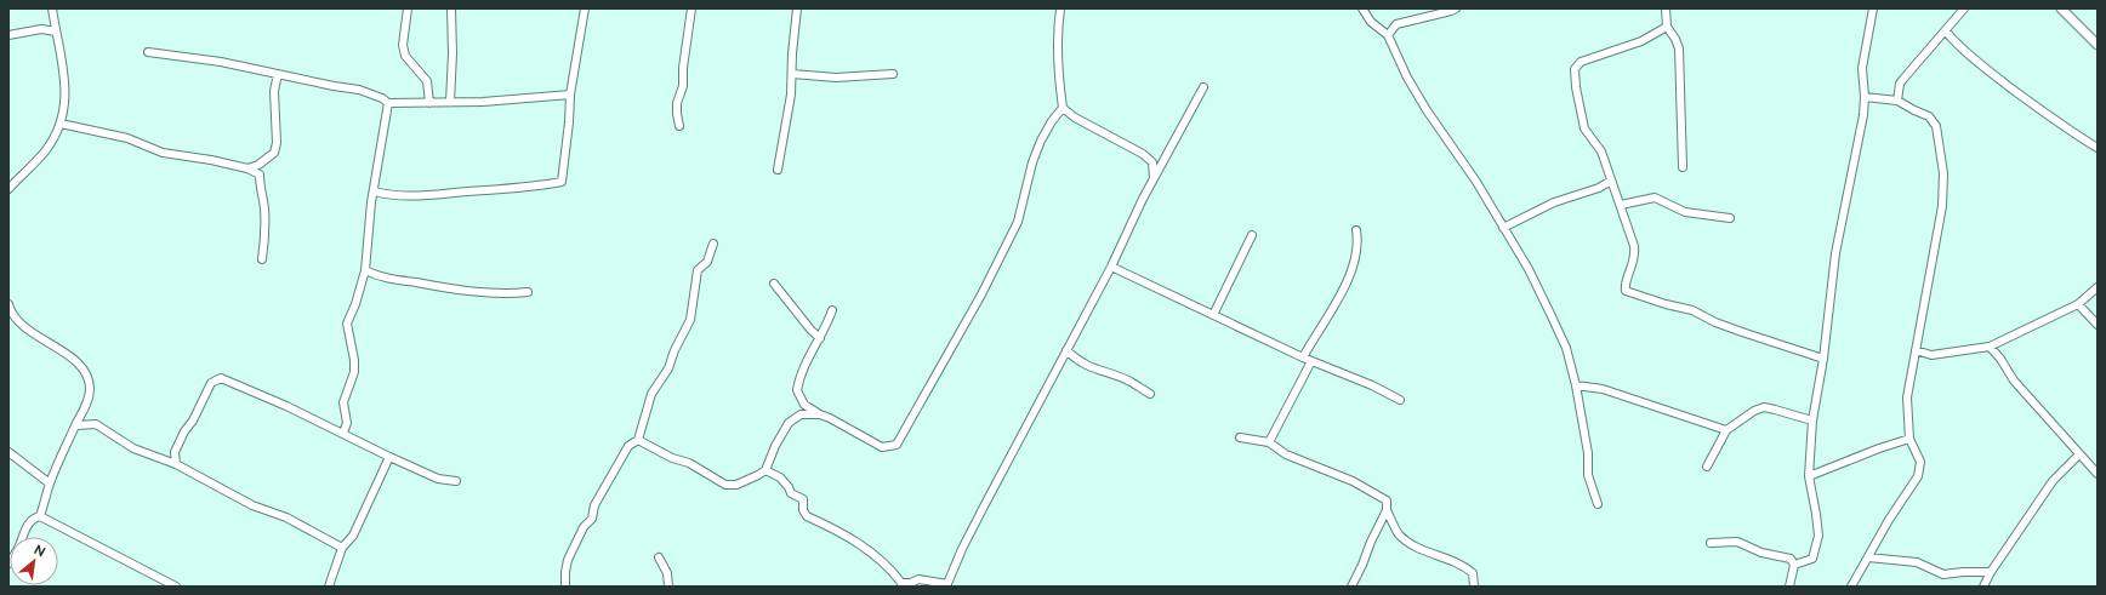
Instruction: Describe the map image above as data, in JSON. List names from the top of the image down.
{
  "north": "top right"
}
